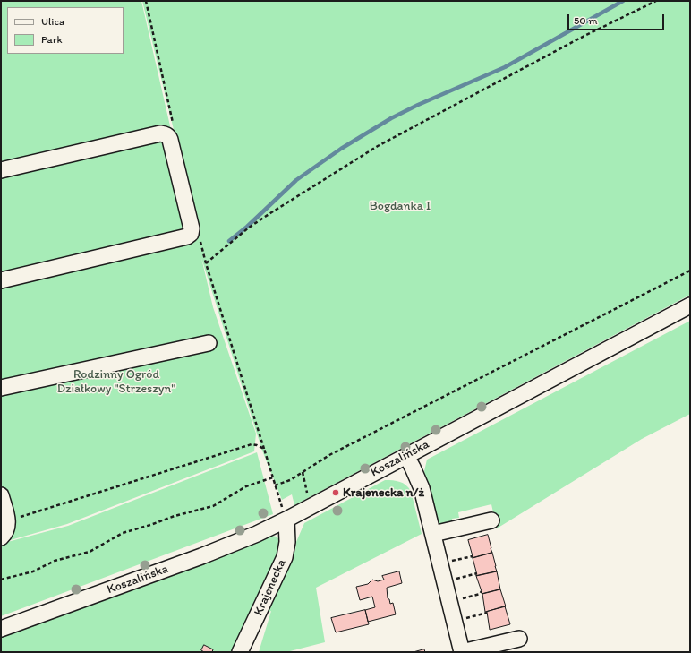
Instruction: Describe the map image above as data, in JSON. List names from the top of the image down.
{
  "streets": {
    "street": ["Koszalińska", "Krajenecka"]
  },
  "crossings": [
    ["Koszalińska", "Krajenecka"]
  ],
  "parks": ["Bogdanka I", "Rodzinny Ogród Działkowy \"Strzeszyn\""],
  "places": ["Krajenecka n/ż"],
  "legend": ["Ulica", "Park"],
  "scale_bar": "50 m"
}
